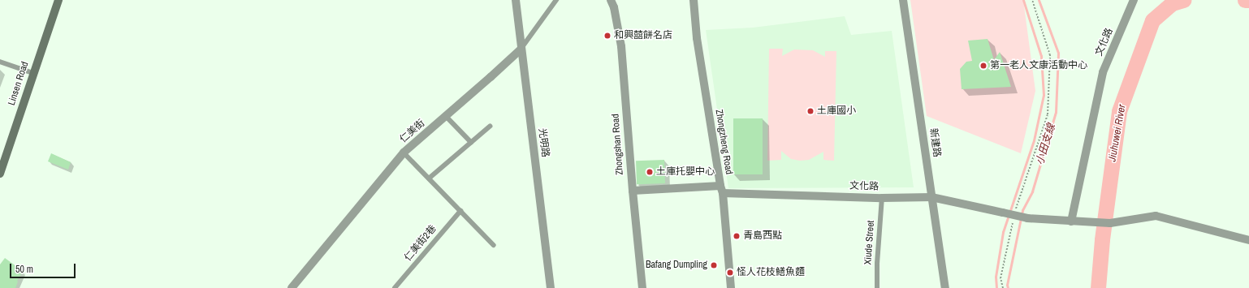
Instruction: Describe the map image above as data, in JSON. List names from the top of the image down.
{
  "streets": {
    "main road": ["Linsen Road"],
    "street": [
      "文化路",
      "仁美街",
      "Zhongzheng Road",
      "光明路",
      "新建路",
      "Zhongshan Road"
    ],
    "lane": ["Xiude Street", "仁美街2巷"]
  },
  "crossings": [
    ["文化路", "Zhongzheng Road"],
    ["文化路", "新建路"],
    ["文化路", "Zhongshan Road"],
    ["文化路", "Xiude Street"],
    ["仁美街", "光明路"]
  ],
  "water": ["Jiuhuwei River", "小田支線"],
  "places": [
    "和興囍餅名店",
    "第一老人文康活動中心",
    "土庫國小",
    "土庫托嬰中心",
    "青島西點",
    "Bafang Dumpling",
    "怪人花枝鱔魚麵"
  ],
  "scale_bar": "50 m"
}
